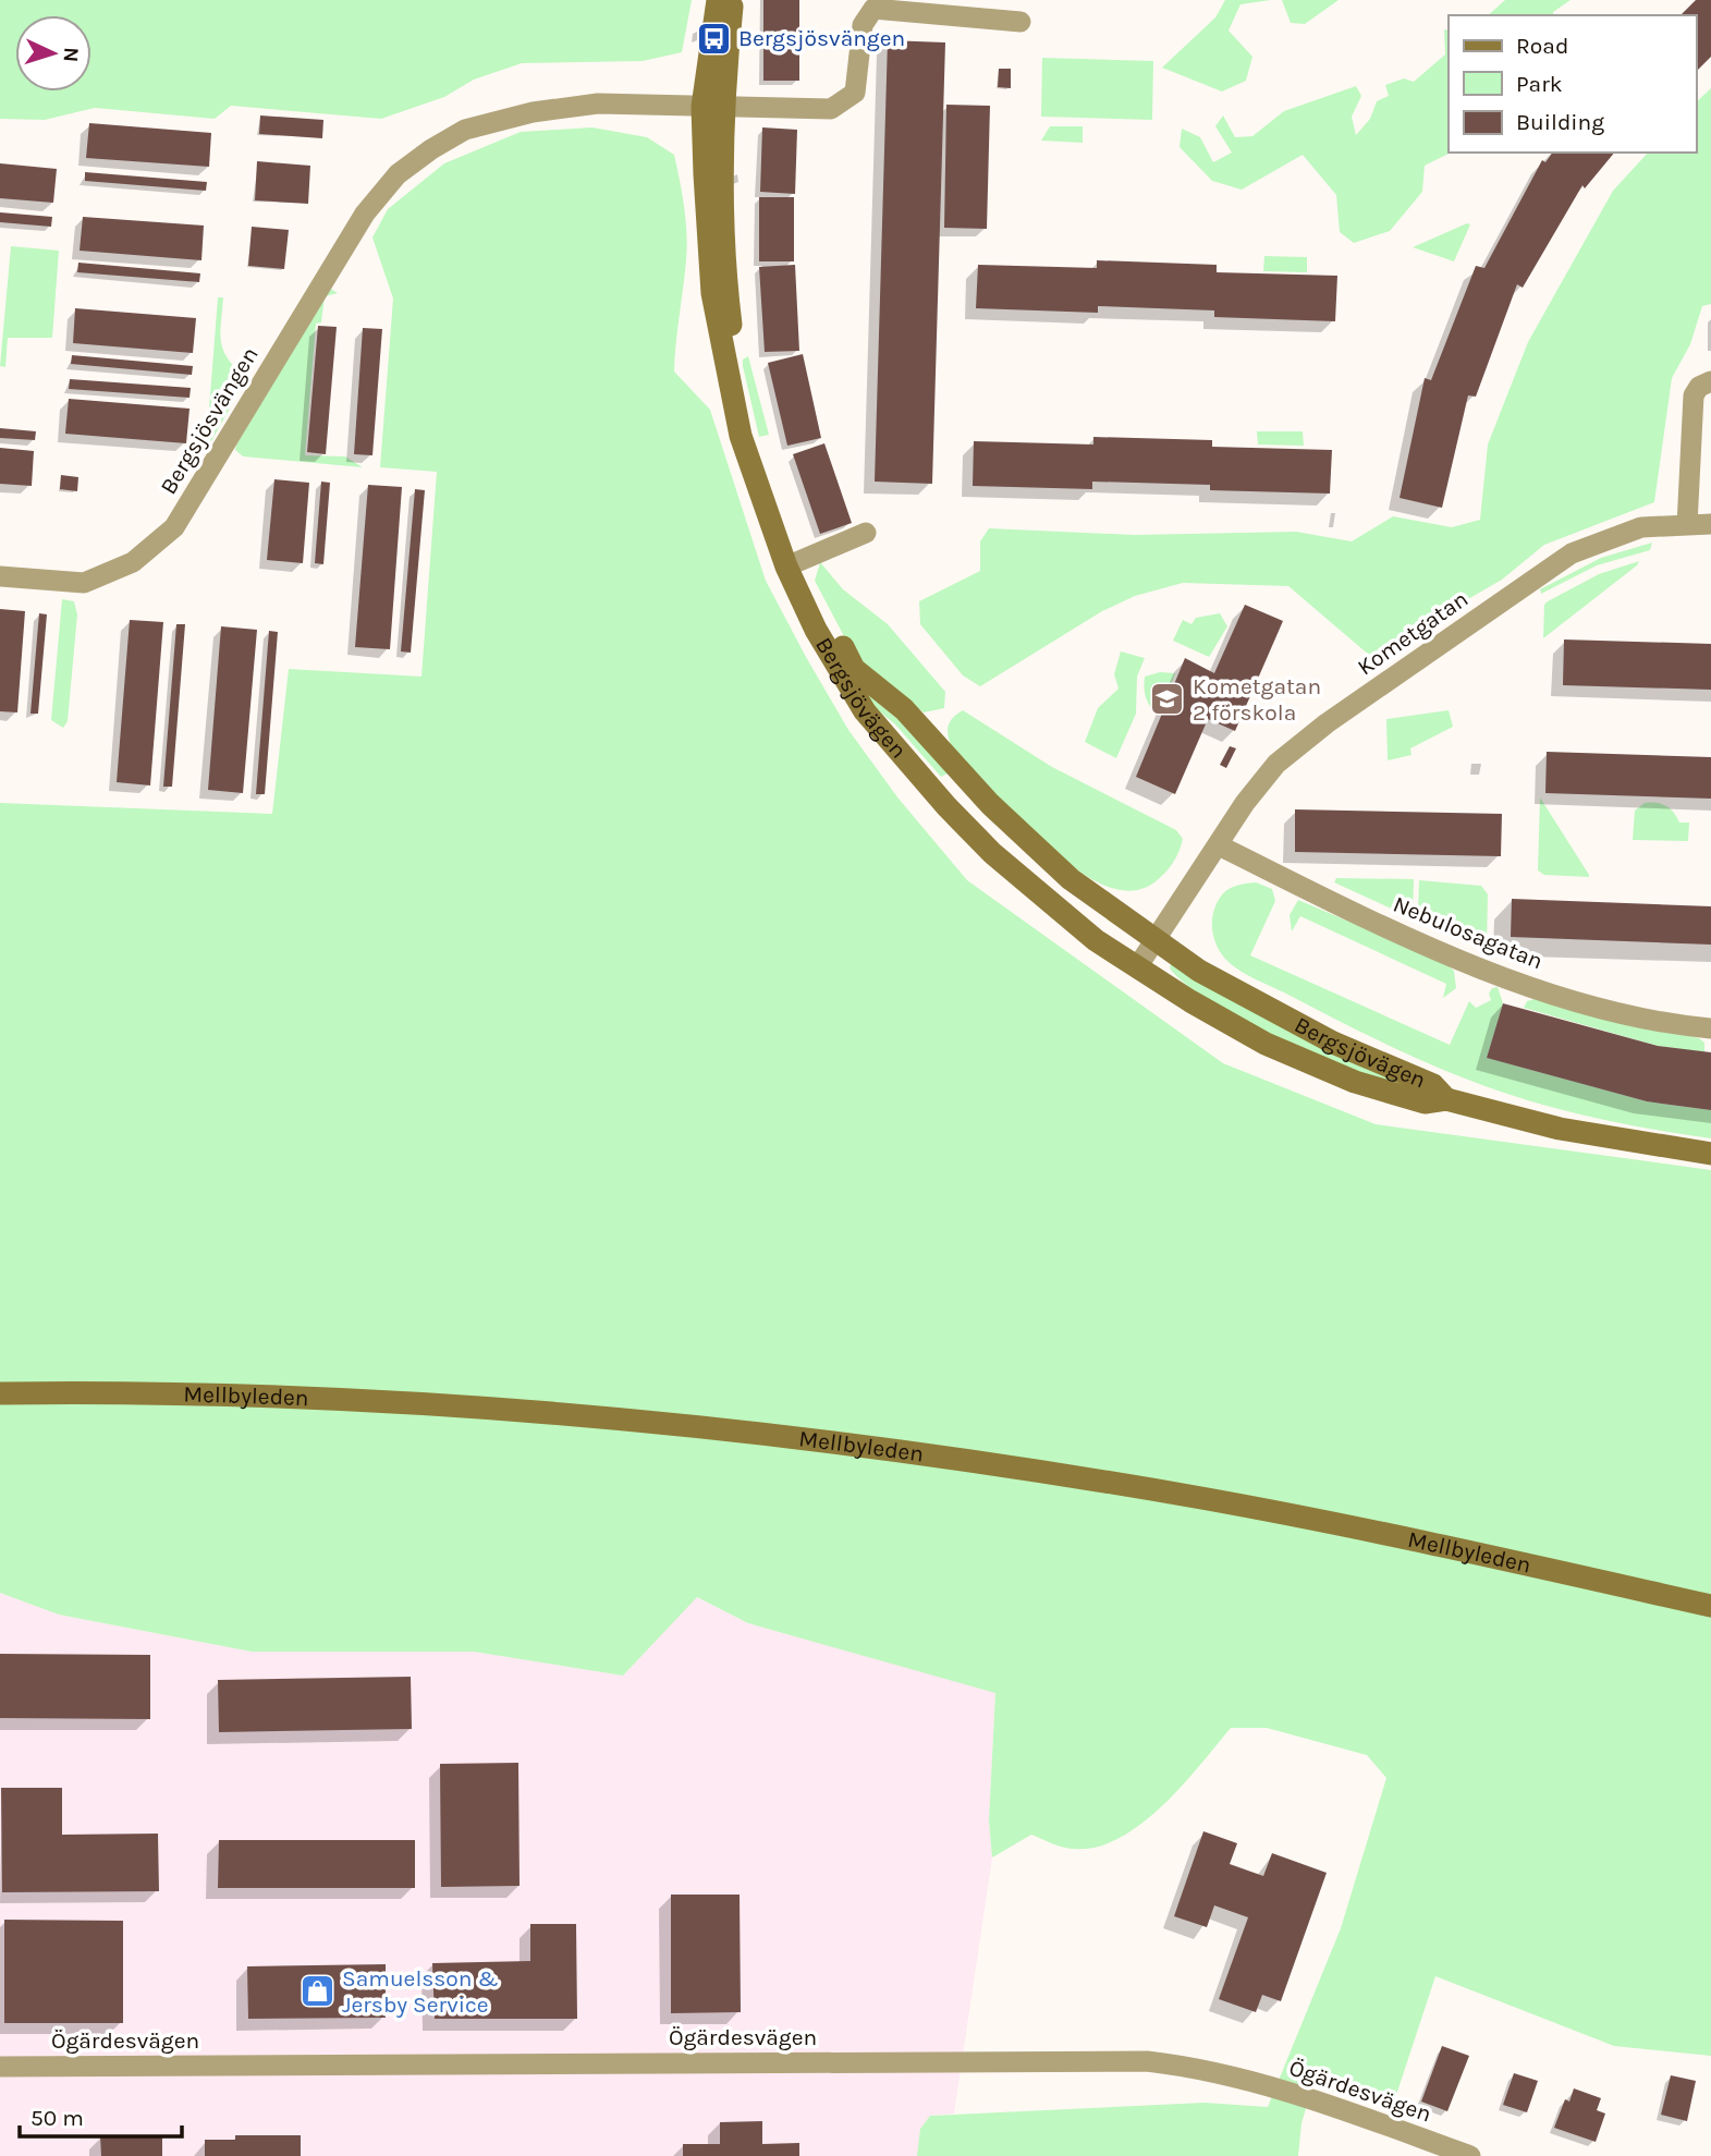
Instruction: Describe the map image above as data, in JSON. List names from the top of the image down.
{
  "streets": {
    "street": [
      "Bergsjösvängen",
      "Kometgatan",
      "Bergsjövägen",
      "Nebulosagatan",
      "Mellbyleden",
      "Ögärdesvägen"
    ]
  },
  "crossings": [
    ["Bergsjösvängen", "Bergsjövägen"],
    ["Kometgatan", "Bergsjövägen"],
    ["Kometgatan", "Nebulosagatan"]
  ],
  "places": {
    "bus stop": ["Bergsjösvängen"],
    "school or university": ["Kometgatan 2 förskola"],
    "shop": ["Samuelsson & Jersby Service"]
  },
  "legend": ["Road", "Park", "Building"],
  "scale_bar": "50 m",
  "north": "right"
}
